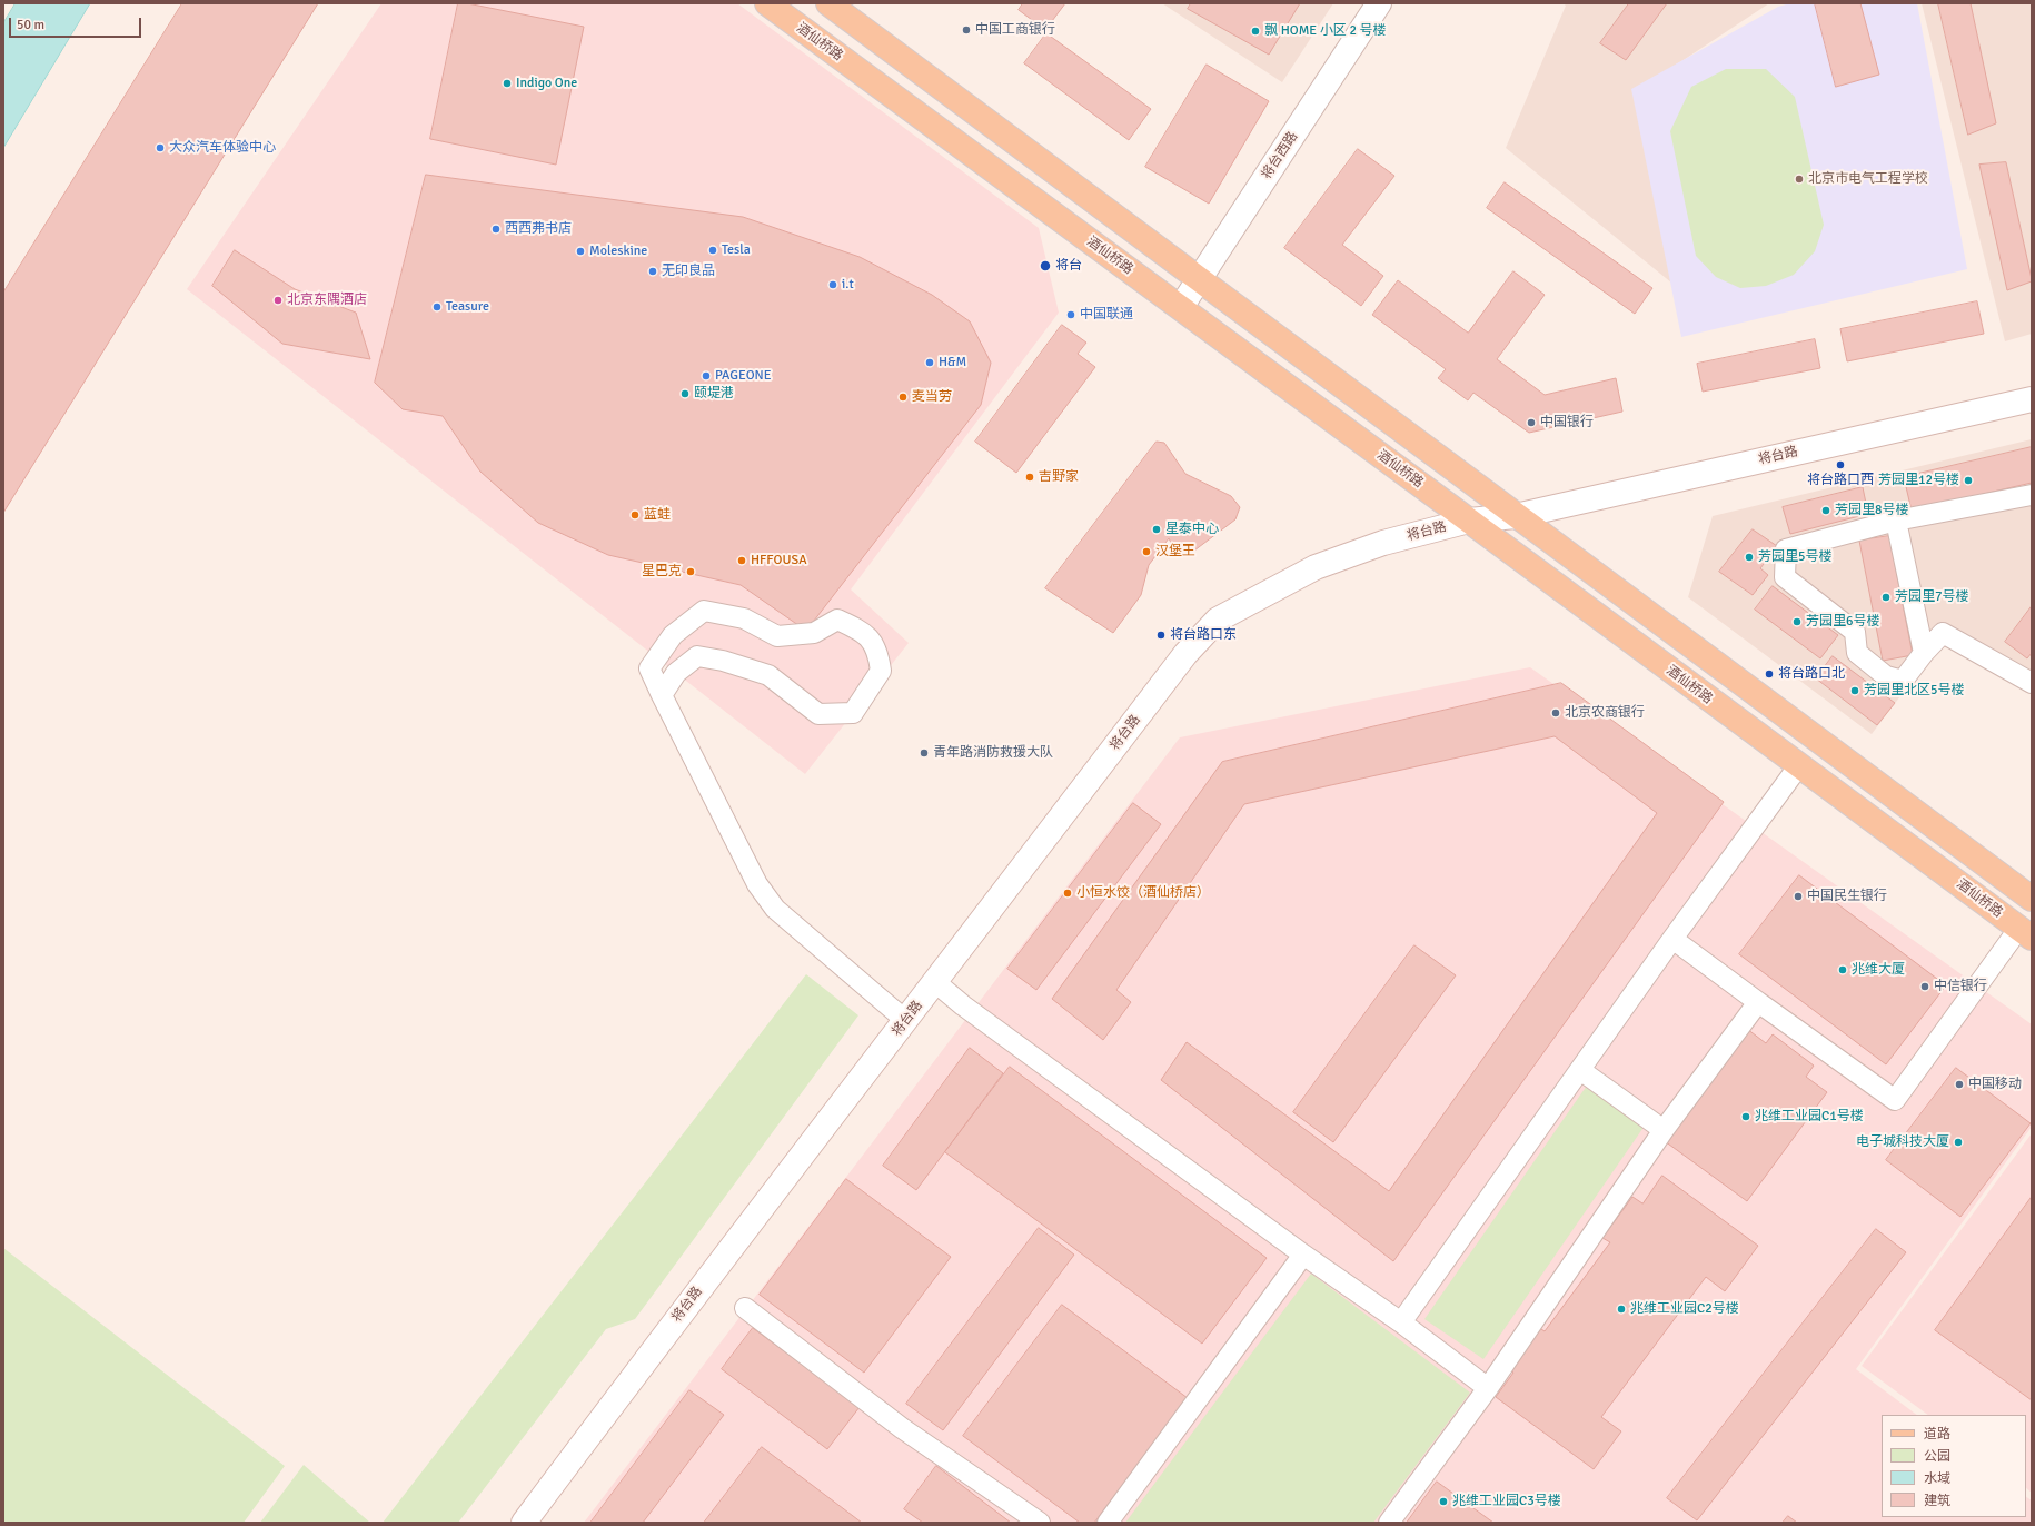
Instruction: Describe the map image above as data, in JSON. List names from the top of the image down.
{
  "streets": {
    "main road": ["酒仙桥路", "将台西路", "将台路"]
  },
  "crossings": [
    ["酒仙桥路", "将台西路"],
    ["酒仙桥路", "将台路"]
  ],
  "places": [
    "中国工商银行",
    "飘 HOME 小区 2 号楼",
    "Indigo One",
    "大众汽车体验中心",
    "北京市电气工程学校",
    "西西弗书店",
    "Tesla",
    "Moleskine",
    "将台",
    "无印良品",
    "i.t",
    "北京东隅酒店",
    "Teasure",
    "中国联通",
    "H&M",
    "PAGEONE",
    "颐堤港",
    "麦当劳",
    "中国银行",
    "将台路口西",
    "吉野家",
    "芳园里12号楼",
    "芳园里8号楼",
    "蓝蛙",
    "星泰中心",
    "汉堡王",
    "芳园里5号楼",
    "HFFOUSA",
    "星巴克",
    "芳园里7号楼",
    "芳园里6号楼",
    "将台路口东",
    "将台路口北",
    "芳园里北区5号楼",
    "北京农商银行",
    "青年路消防救援大队",
    "小恒水饺（酒仙桥店）",
    "中国民生银行",
    "兆维大厦",
    "中信银行",
    "中国移动",
    "兆维工业园C1号楼",
    "电子城科技大厦",
    "兆维工业园C2号楼",
    "兆维工业园C3号楼"
  ],
  "legend": [
    "道路",
    "公园",
    "水域",
    "建筑"
  ],
  "scale_bar": "50 m"
}
